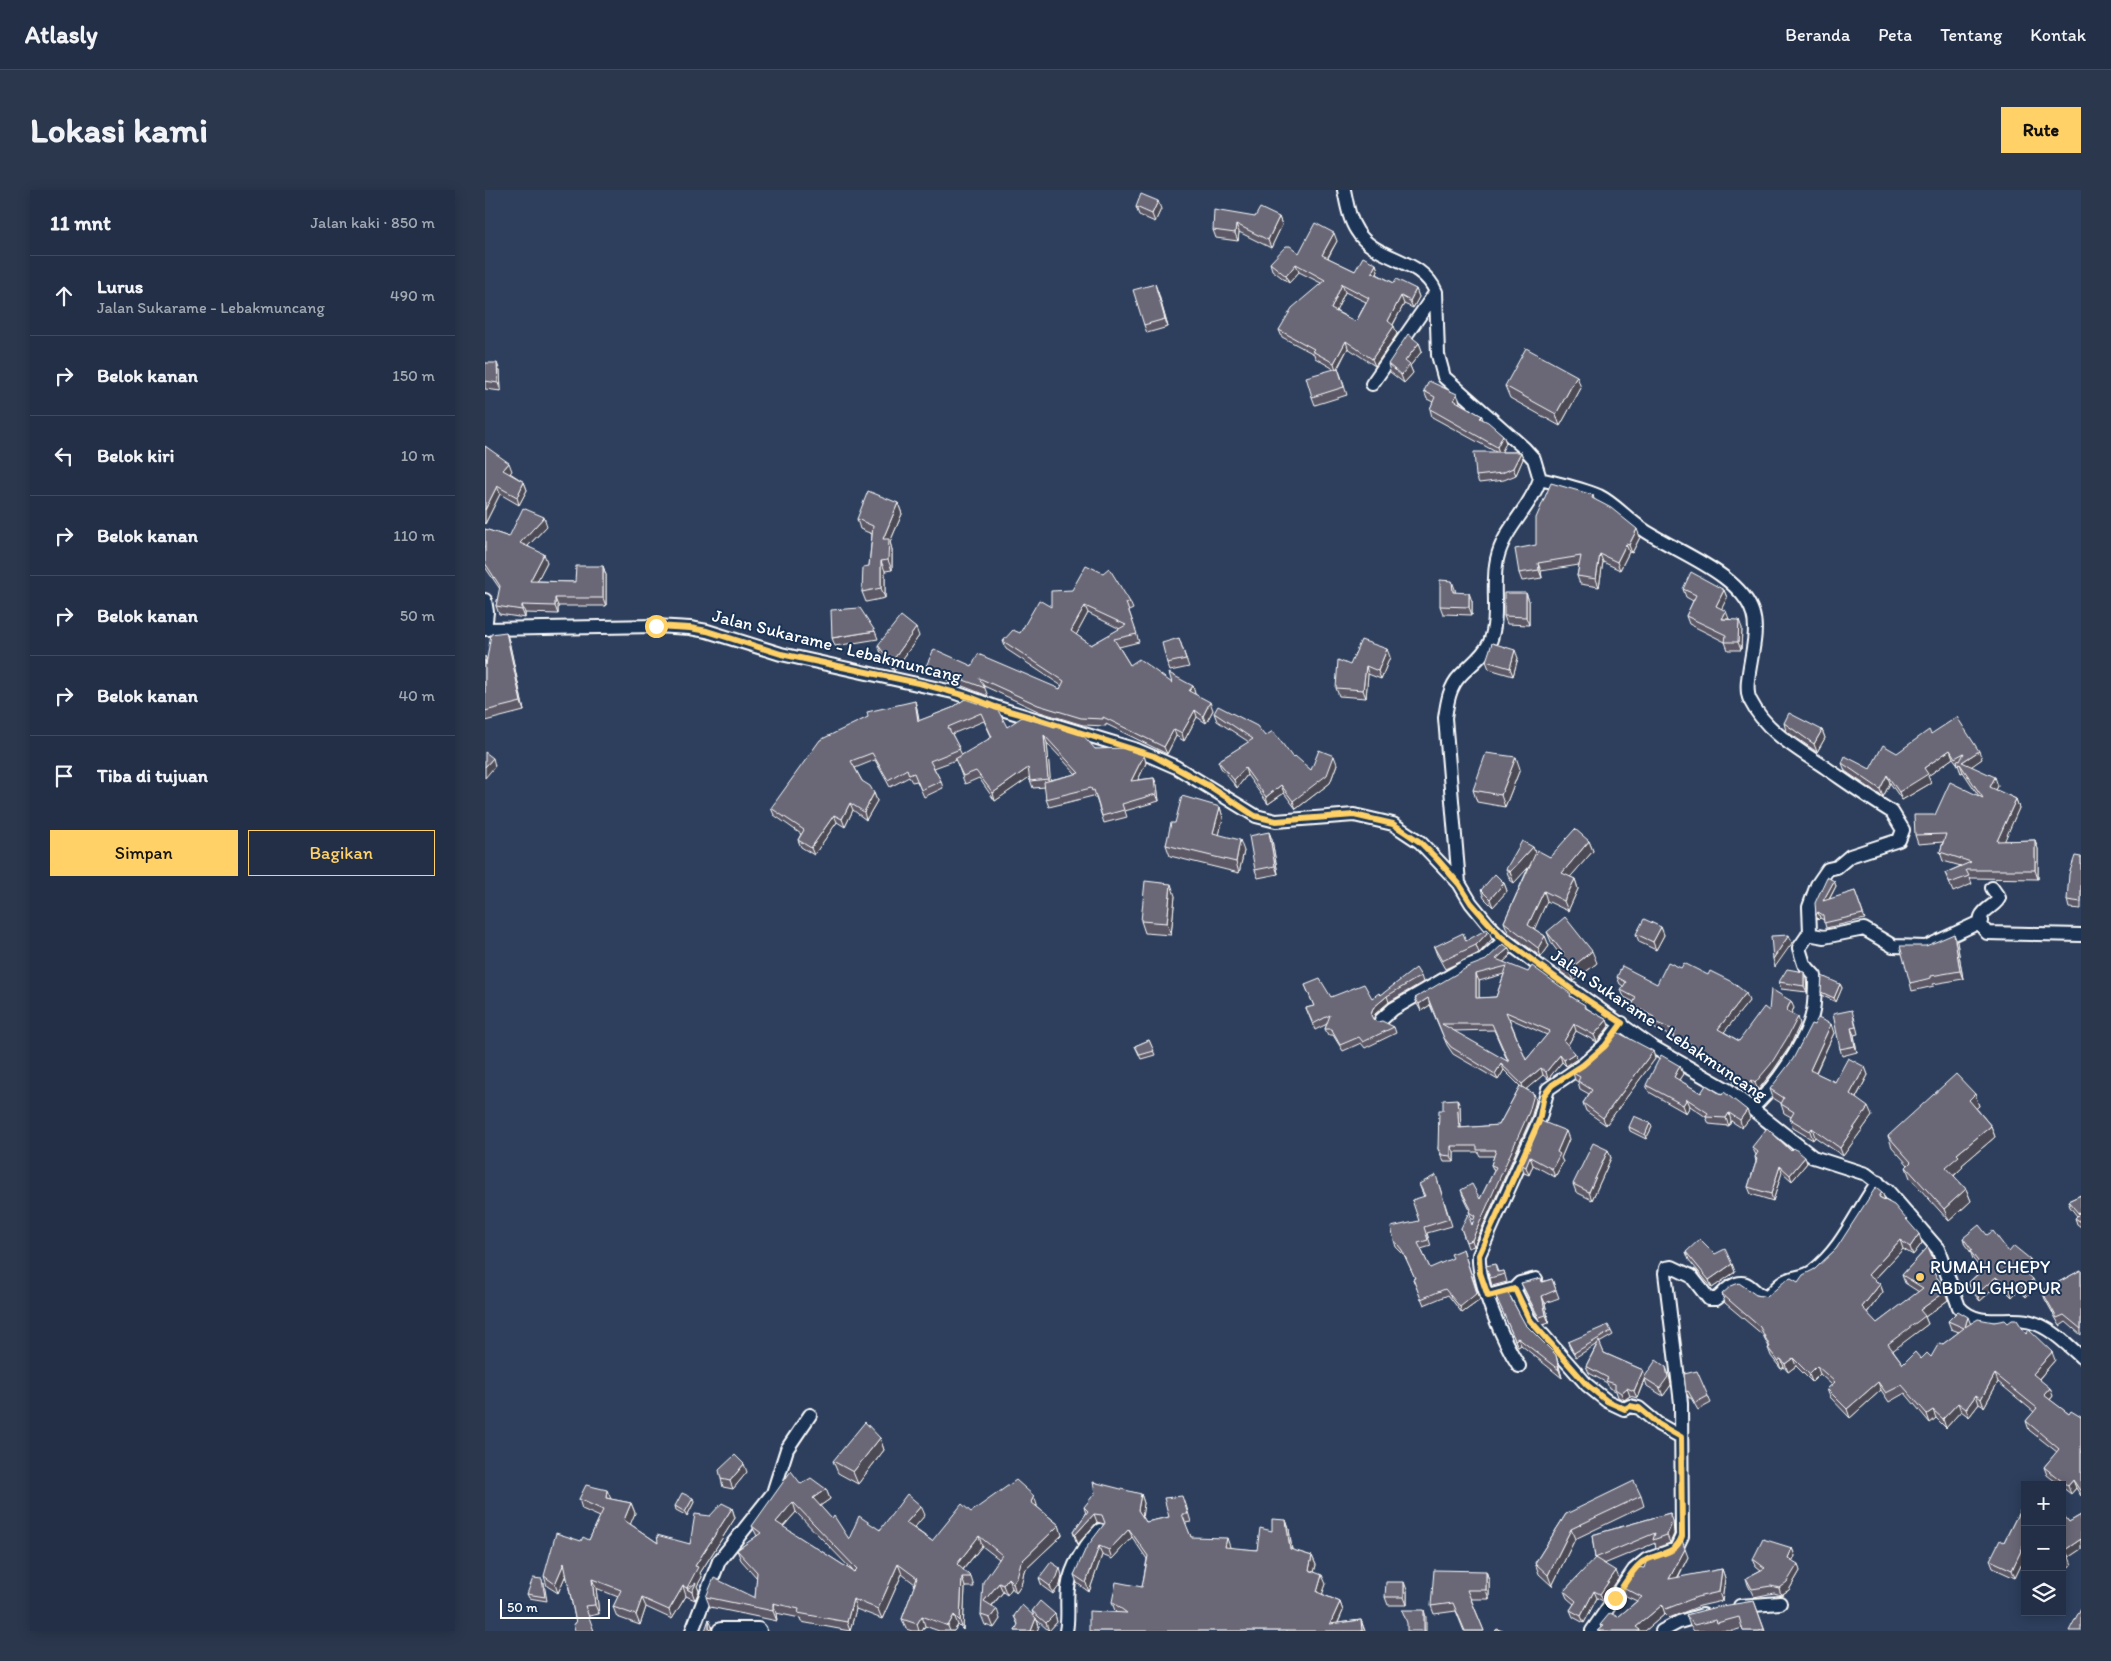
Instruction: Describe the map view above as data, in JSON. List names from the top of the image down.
{
  "streets": {
    "street": ["Jalan Sukarame - Lebakmuncang"]
  },
  "places": ["RUMAH CHEPY ABDUL GHOPUR"],
  "scale_bar": "50 m",
  "page": {
    "header": "Atlasly",
    "nav": [
      "Beranda",
      "Peta",
      "Tentang",
      "Kontak"
    ],
    "buttons": [
      "Rute",
      ["Simpan", "Bagikan"]
    ],
    "title": "Lokasi kami",
    "heading": ["11 mnt", "Jalan kaki · 850 m"],
    "list": [
      ["Lurus", "Jalan Sukarame - Lebakmuncang", "490 m"],
      ["Belok kanan", "150 m"],
      ["Belok kiri", "10 m"],
      ["Belok kanan", "110 m"],
      ["Belok kanan", "50 m"],
      ["Belok kanan", "40 m"],
      "Tiba di tujuan"
    ],
    "map_buttons": ["+", "−"],
    "scale": "50 m"
  }
}
